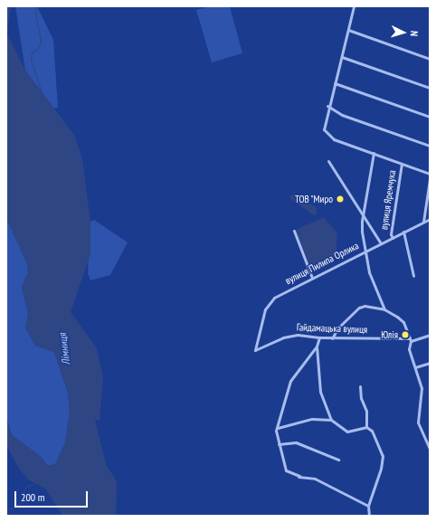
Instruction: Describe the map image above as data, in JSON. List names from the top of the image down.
{
  "streets": {
    "street": ["вулиця Яремчука", "вулиця Пилипа Орлика", "Гайдамацька вулиця"]
  },
  "crossings": [
    ["вулиця Яремчука", "вулиця Пилипа Орлика"],
    ["вулиця Пилипа Орлика", "Гайдамацька вулиця"]
  ],
  "water": ["Лімниця"],
  "places": ["ТОВ \"Миро", "Юлія"],
  "scale_bar": "200 m",
  "north": "right"
}
